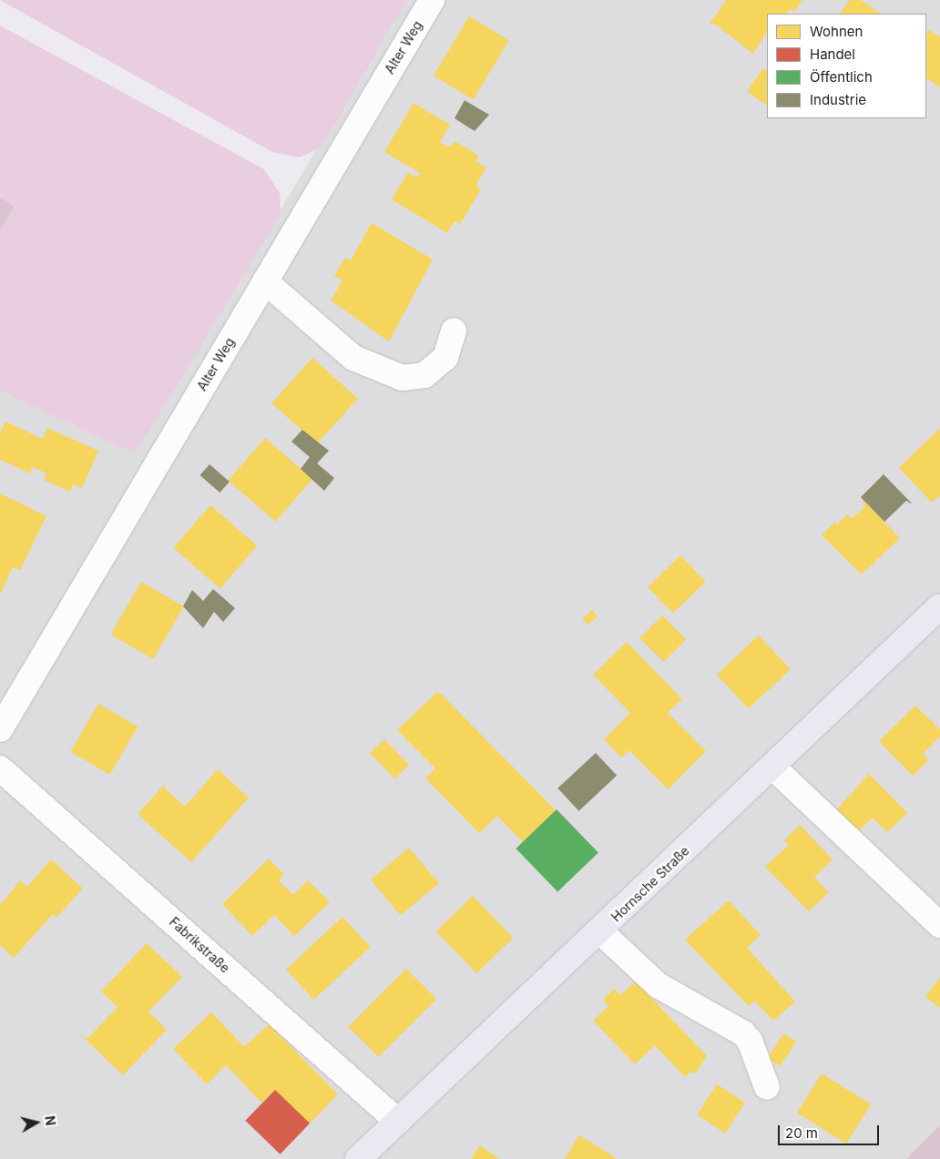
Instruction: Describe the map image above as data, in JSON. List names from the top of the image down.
{
  "streets": {
    "main road": ["Hornsche Straße"],
    "street": ["Alter Weg", "Fabrikstraße"]
  },
  "crossings": [
    ["Hornsche Straße", "Fabrikstraße"]
  ],
  "legend": [
    "Wohnen",
    "Handel",
    "Öffentlich",
    "Industrie"
  ],
  "scale_bar": "20 m",
  "north": "right"
}
